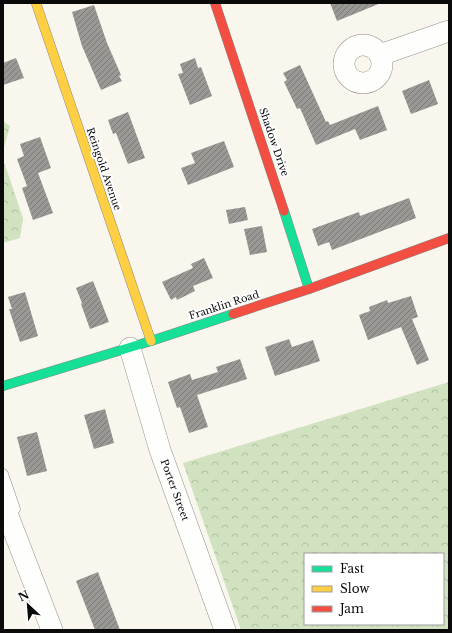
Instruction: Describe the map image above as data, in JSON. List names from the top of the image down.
{
  "streets": {
    "street": [
      "Shadow Drive",
      "Reingold Avenue",
      "Franklin Road",
      "Porter Street"
    ]
  },
  "crossings": [
    ["Shadow Drive", "Franklin Road"],
    ["Reingold Avenue", "Franklin Road"],
    ["Franklin Road", "Porter Street"]
  ],
  "legend": ["Fast", "Slow", "Jam"],
  "north": "top left"
}
